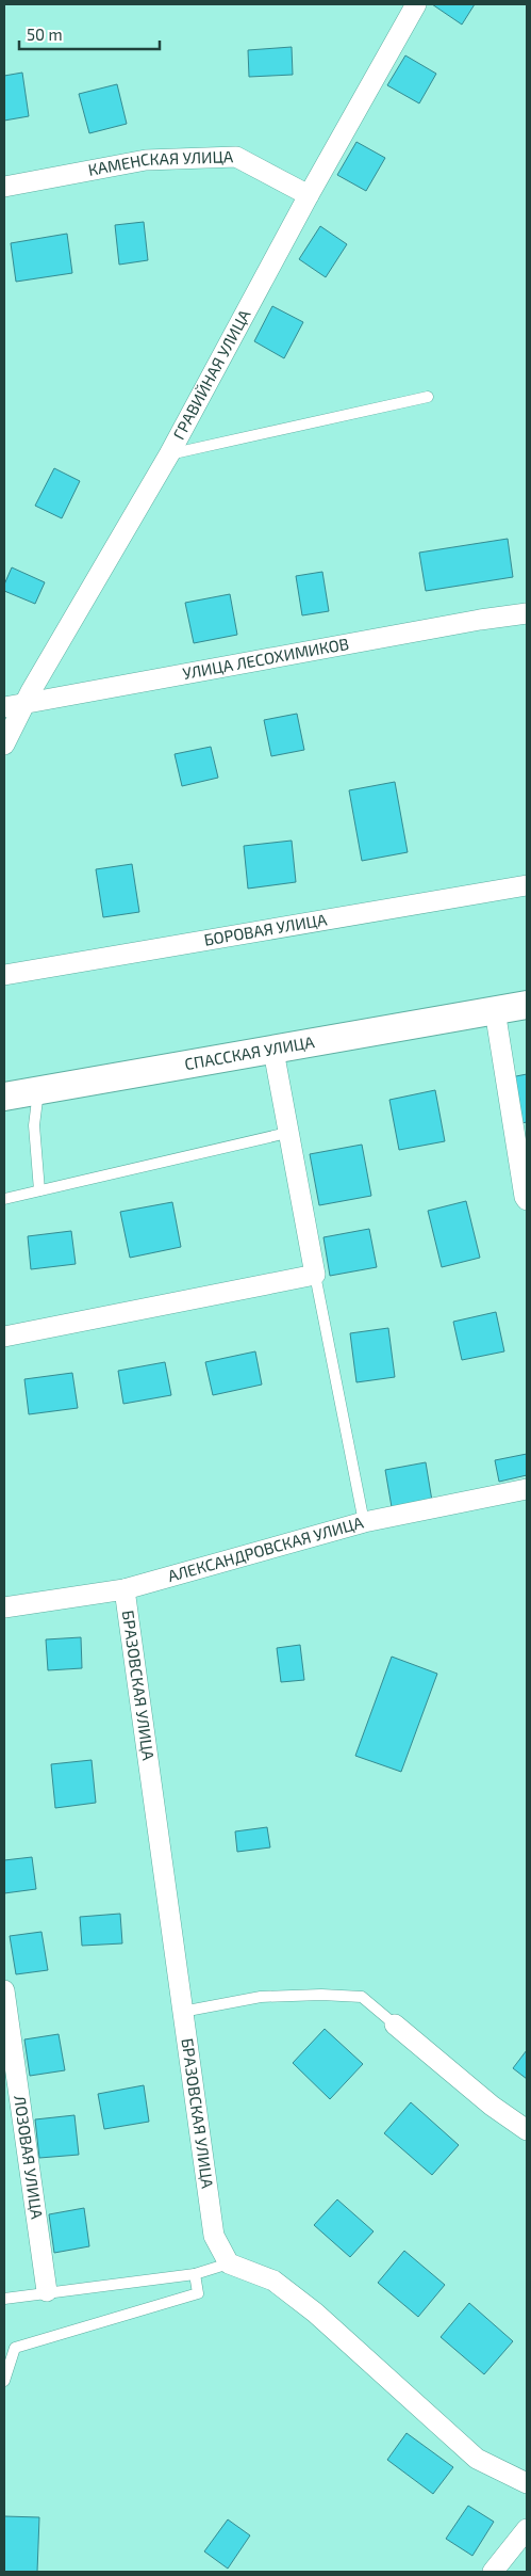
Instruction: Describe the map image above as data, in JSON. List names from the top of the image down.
{
  "streets": {
    "street": [
      "КАМЕНСКАЯ УЛИЦА",
      "ГРАВИЙНАЯ УЛИЦА",
      "УЛИЦА ЛЕСОХИМИКОВ",
      "БОРОВАЯ УЛИЦА",
      "СПАССКАЯ УЛИЦА",
      "АЛЕКСАНДРОВСКАЯ УЛИЦА",
      "БРАЗОВСКАЯ УЛИЦА",
      "ЛОЗОВАЯ УЛИЦА"
    ]
  },
  "crossings": [
    ["КАМЕНСКАЯ УЛИЦА", "ГРАВИЙНАЯ УЛИЦА"],
    ["ГРАВИЙНАЯ УЛИЦА", "УЛИЦА ЛЕСОХИМИКОВ"],
    ["АЛЕКСАНДРОВСКАЯ УЛИЦА", "БРАЗОВСКАЯ УЛИЦА"]
  ],
  "scale_bar": "50 m"
}
